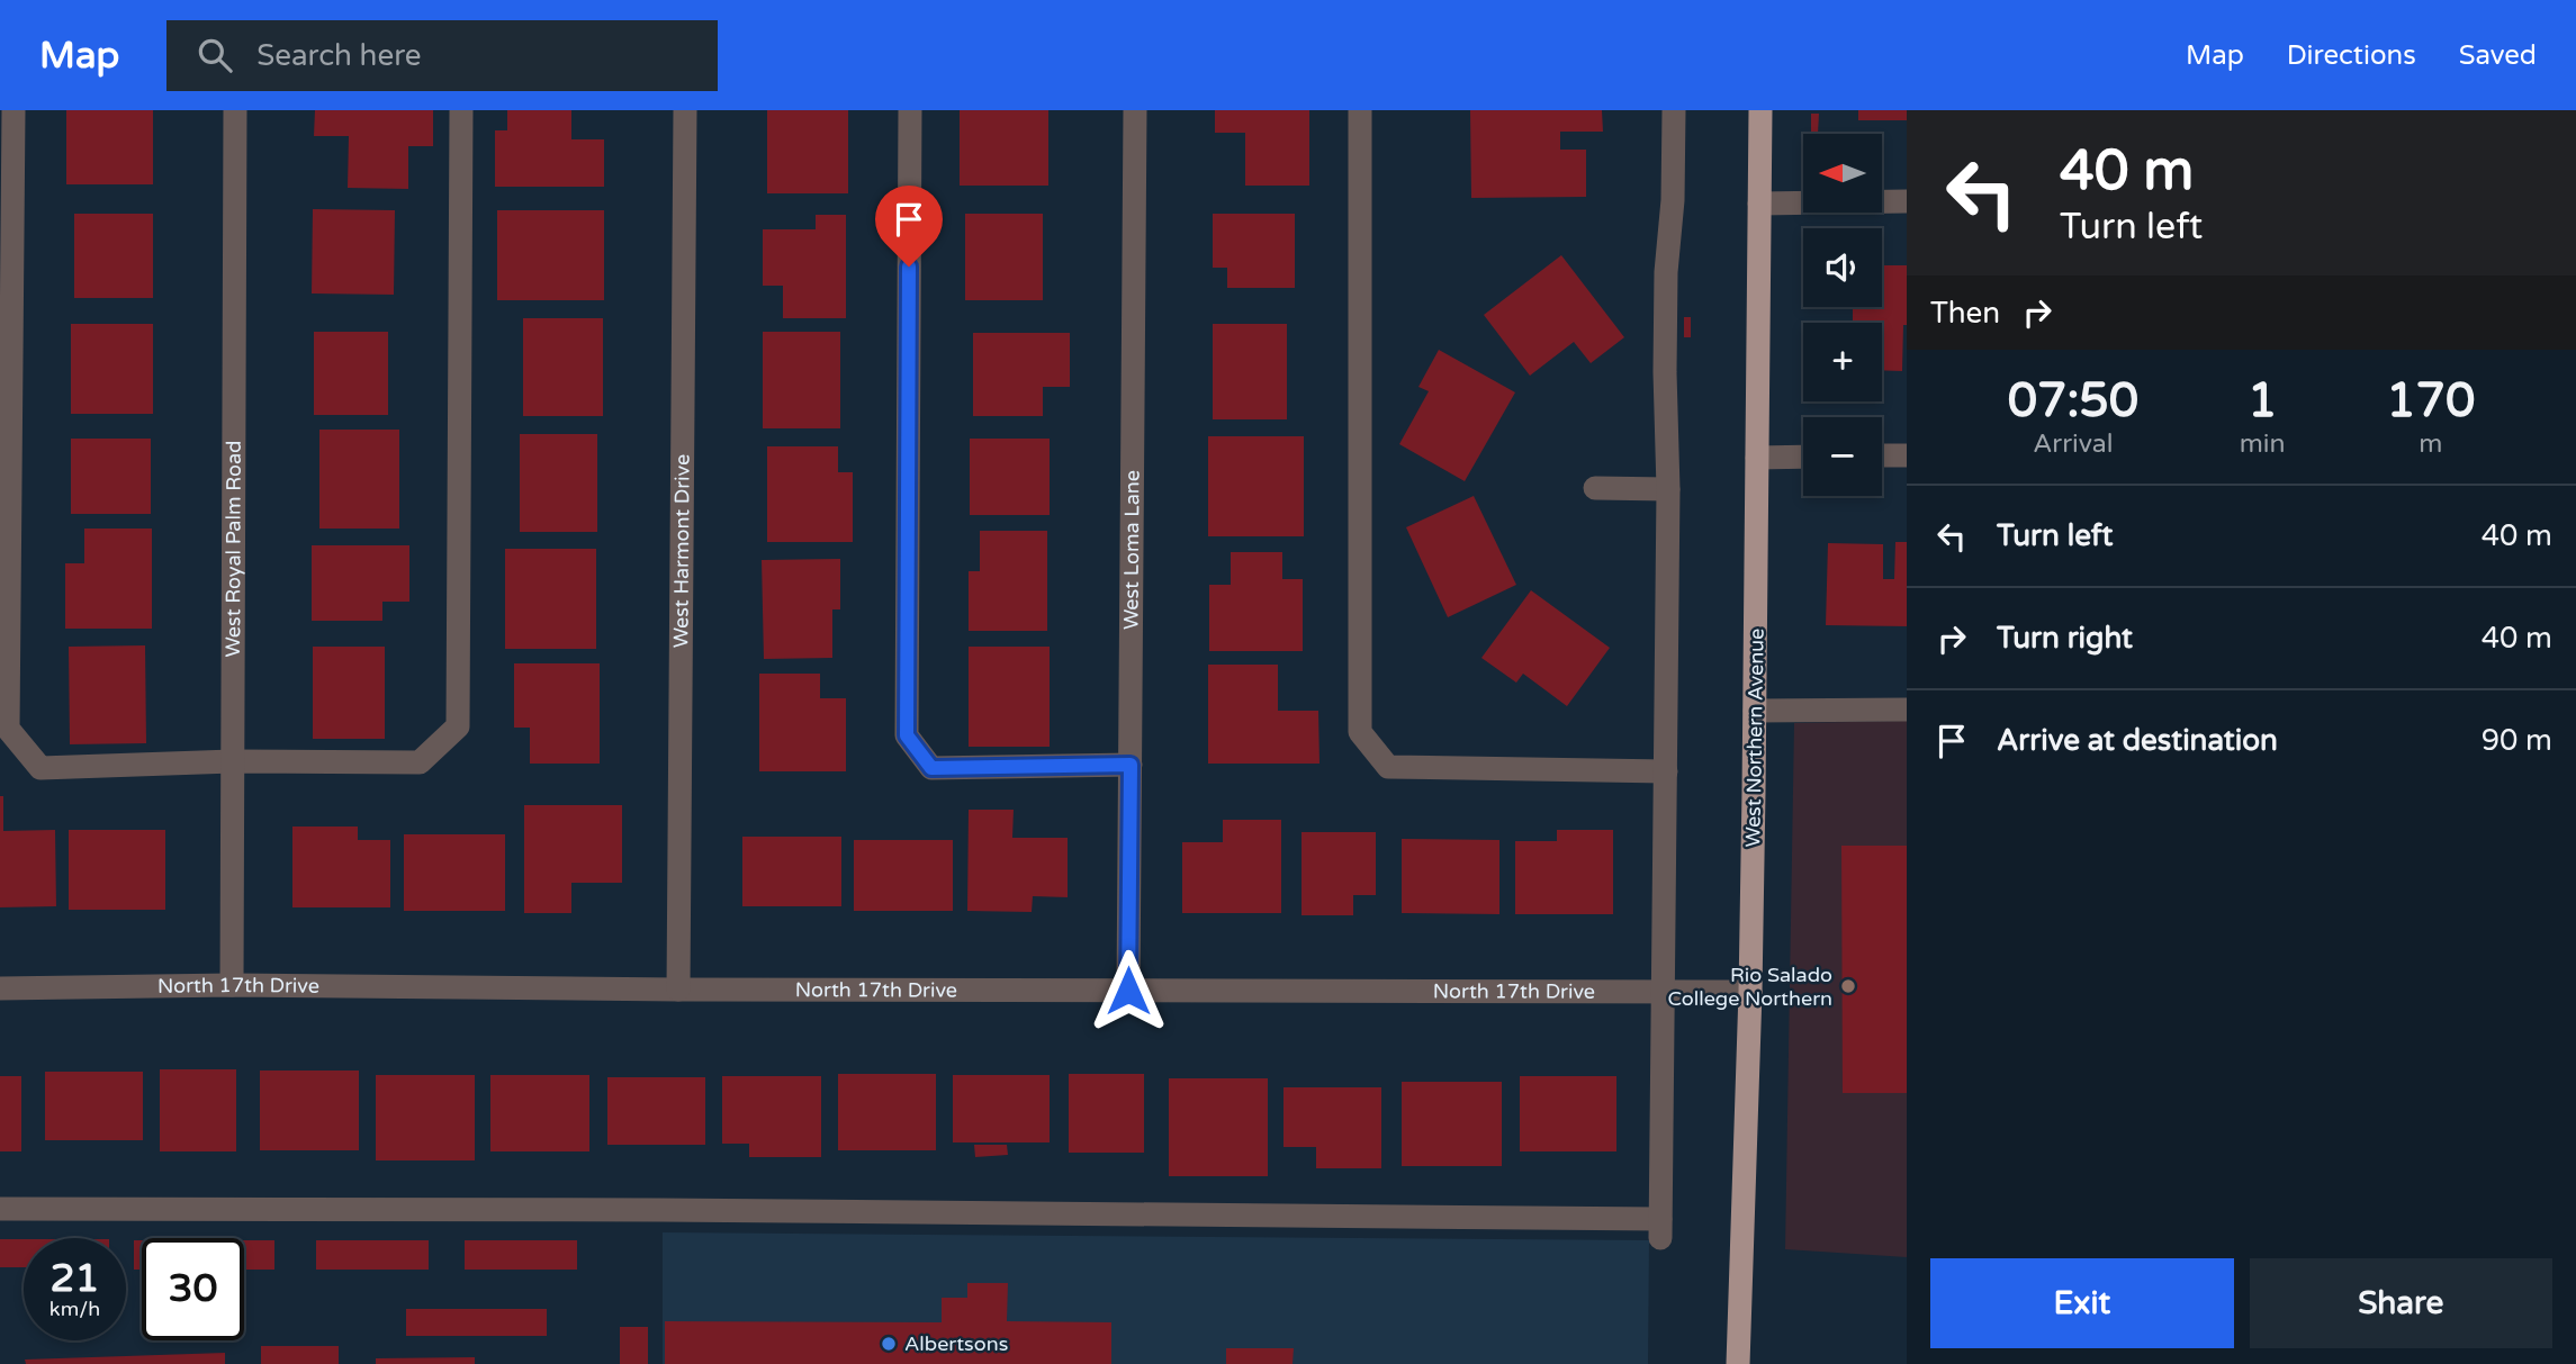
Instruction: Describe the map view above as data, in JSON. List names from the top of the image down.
{
  "streets": {
    "main road": ["West Northern Avenue"],
    "street": [
      "West Royal Palm Road",
      "West Harmont Drive",
      "West Loma Lane",
      "North 17th Drive"
    ]
  },
  "crossings": [
    ["West Royal Palm Road", "North 17th Drive"],
    ["West Harmont Drive", "North 17th Drive"],
    ["West Loma Lane", "North 17th Drive"],
    ["West Northern Avenue", "North 17th Drive"]
  ],
  "places": ["Rio Salado College Northern", "Albertsons"],
  "north": "left",
  "page": {
    "header": "Map",
    "search": "Search here",
    "nav": ["Map", "Directions", "Saved"],
    "turn": ["40 m", "Turn left"],
    "map_buttons": ["+", "−"],
    "then": "Then",
    "eta": [
      "07:50",
      "Arrival",
      "1",
      "min",
      "170",
      "m"
    ],
    "list": [
      {
        "name": "Turn left",
        "value": "40 m"
      },
      {
        "name": "Turn right",
        "value": "40 m"
      },
      {
        "name": "Arrive at destination",
        "value": "90 m"
      }
    ],
    "speed": "21 km/h",
    "limit": "30",
    "buttons": ["Exit", "Share"]
  }
}
